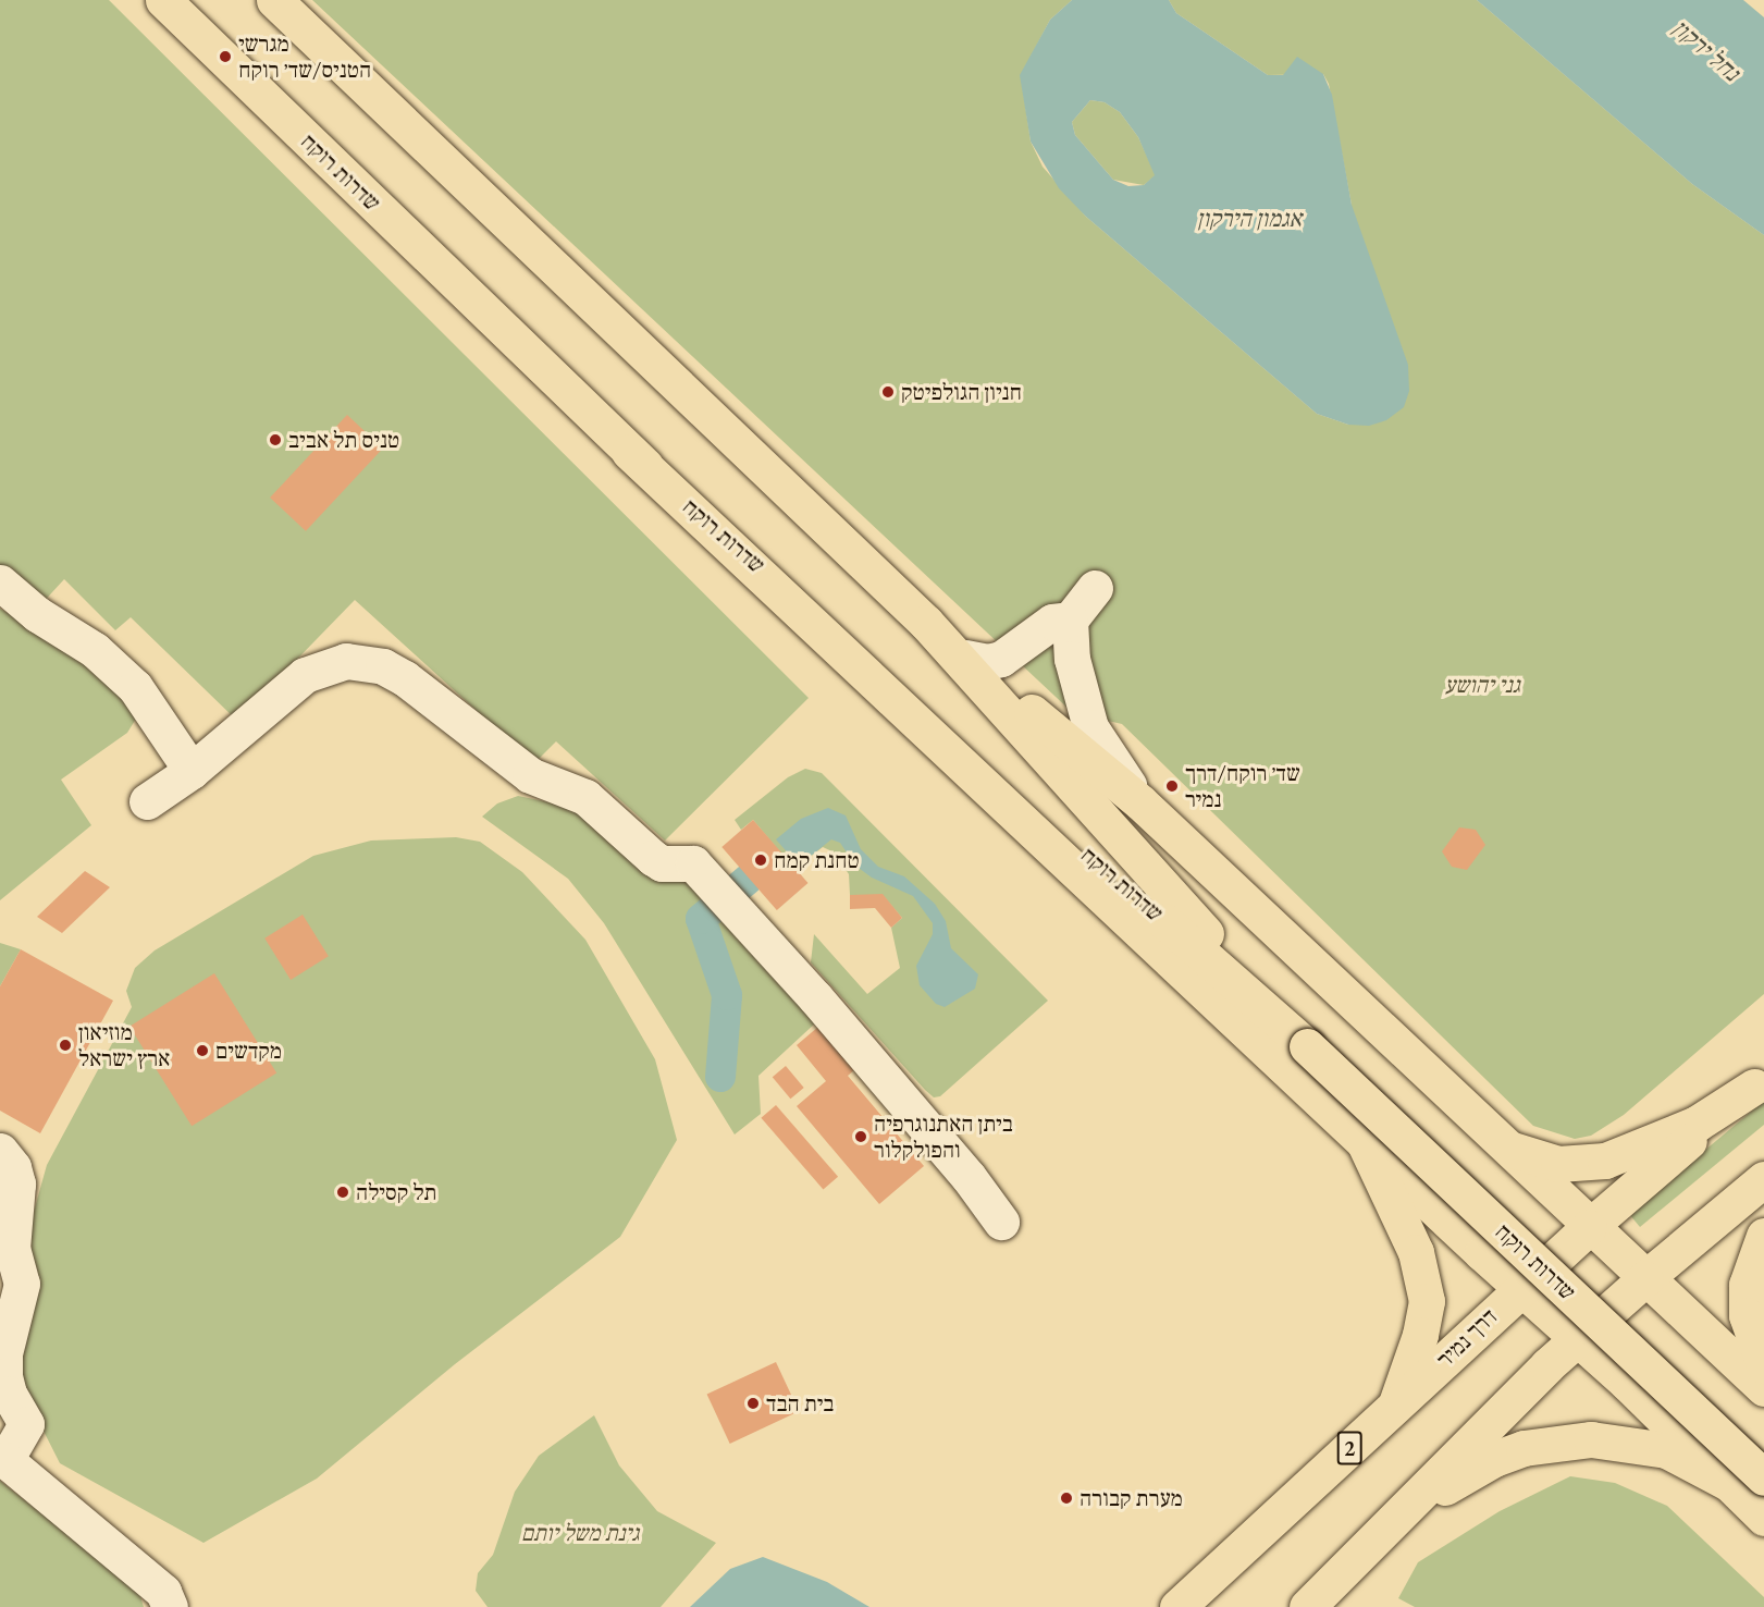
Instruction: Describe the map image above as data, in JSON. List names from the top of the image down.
{
  "streets": {
    "main road": ["שדרות רוקח", "דרך נמיר", "2"]
  },
  "water": ["נחל ירקון", "אגמון הירקון"],
  "parks": ["גני יהושע", "גינת משל יותם"],
  "places": [
    "מגרשי הטניס/שד׳ רוקח",
    "חניון הגולפיטק",
    "טניס תל אביב",
    "שד׳ רוקח/דרך נמיר",
    "טחנת קמח",
    "מוזיאון ארץ ישראל",
    "מקדשים",
    "ביתן האתנוגרפיה והפולקלור",
    "תל קסילה",
    "בית הבד",
    "מערת קבורה"
  ]
}
